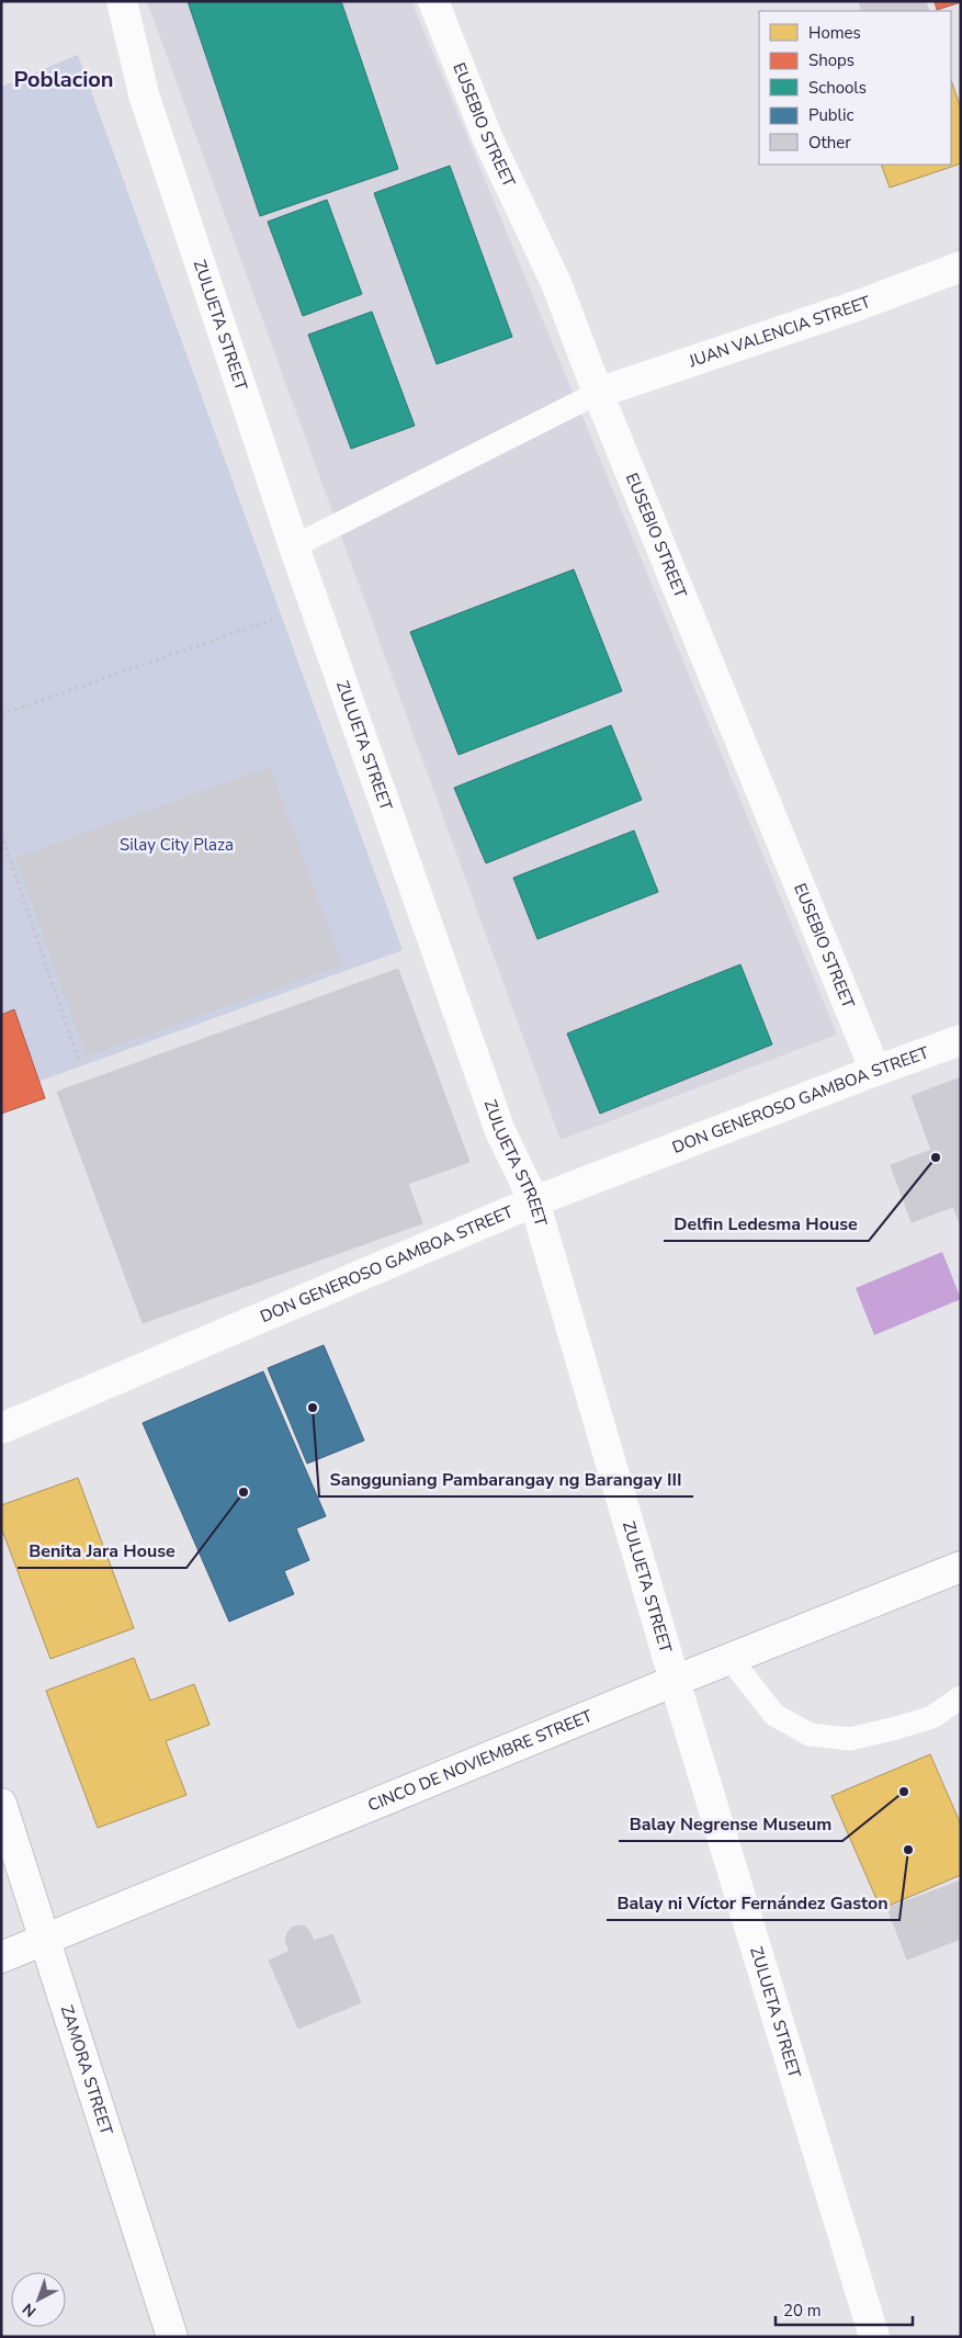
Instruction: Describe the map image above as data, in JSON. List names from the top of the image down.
{
  "streets": {
    "street": [
      "EUSEBIO STREET",
      "ZULUETA STREET",
      "JUAN VALENCIA STREET",
      "DON GENEROSO GAMBOA STREET",
      "CINCO DE NOVIEMBRE STREET",
      "ZAMORA STREET"
    ]
  },
  "crossings": [
    ["EUSEBIO STREET", "JUAN VALENCIA STREET"],
    ["EUSEBIO STREET", "DON GENEROSO GAMBOA STREET"],
    ["ZULUETA STREET", "DON GENEROSO GAMBOA STREET"],
    ["ZULUETA STREET", "CINCO DE NOVIEMBRE STREET"],
    ["CINCO DE NOVIEMBRE STREET", "ZAMORA STREET"]
  ],
  "districts": ["Poblacion"],
  "parks": ["Silay City Plaza"],
  "places": [
    "Delfin Ledesma House",
    "Sangguniang Pambarangay ng Barangay III",
    "Benita Jara House",
    "Balay Negrense Museum",
    "Balay ni Víctor Fernández Gaston"
  ],
  "legend": [
    "Homes",
    "Shops",
    "Schools",
    "Public",
    "Other"
  ],
  "scale_bar": "20 m",
  "north": "bottom left"
}
